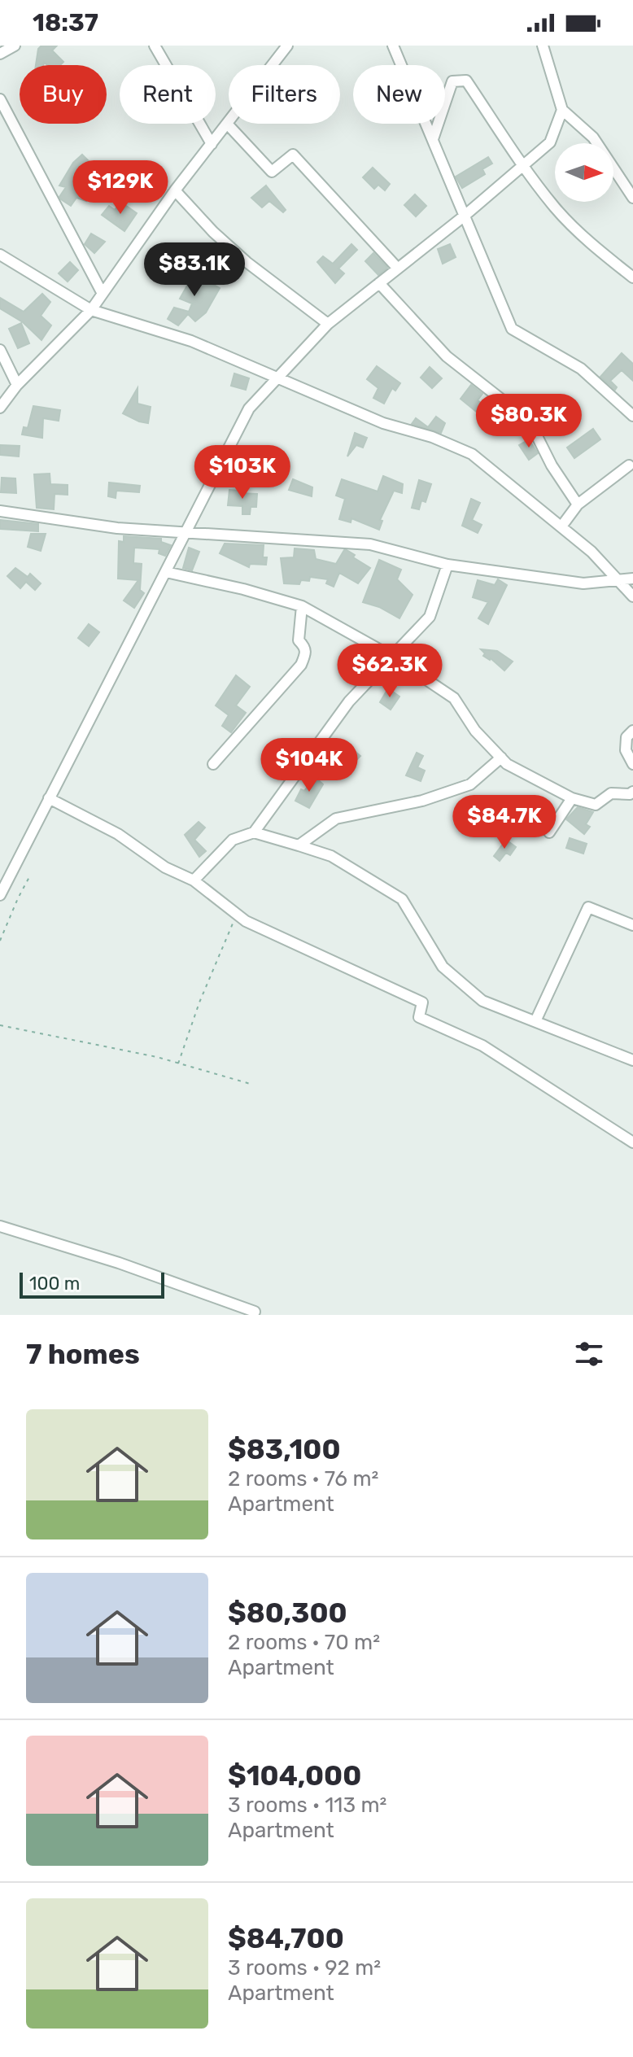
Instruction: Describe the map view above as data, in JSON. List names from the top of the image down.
{
  "scale_bar": "100 m",
  "north": "right",
  "page": {
    "status": "18:37",
    "chip": [
      "Buy",
      "Rent",
      "Filters",
      "New"
    ],
    "price": [
      "$129K",
      "$83.1K",
      "$80.3K",
      "$103K",
      "$62.3K",
      "$104K",
      "$84.7K"
    ],
    "scale": "100 m",
    "heading": "7 homes",
    "list": [
      {
        "name": "$83,100",
        "note": "2 rooms · 76 m² · Apartment"
      },
      {
        "name": "$80,300",
        "note": "2 rooms · 70 m² · Apartment"
      },
      {
        "name": "$104,000",
        "note": "3 rooms · 113 m² · Apartment"
      },
      {
        "name": "$84,700",
        "note": "3 rooms · 92 m² · Apartment"
      }
    ]
  }
}
